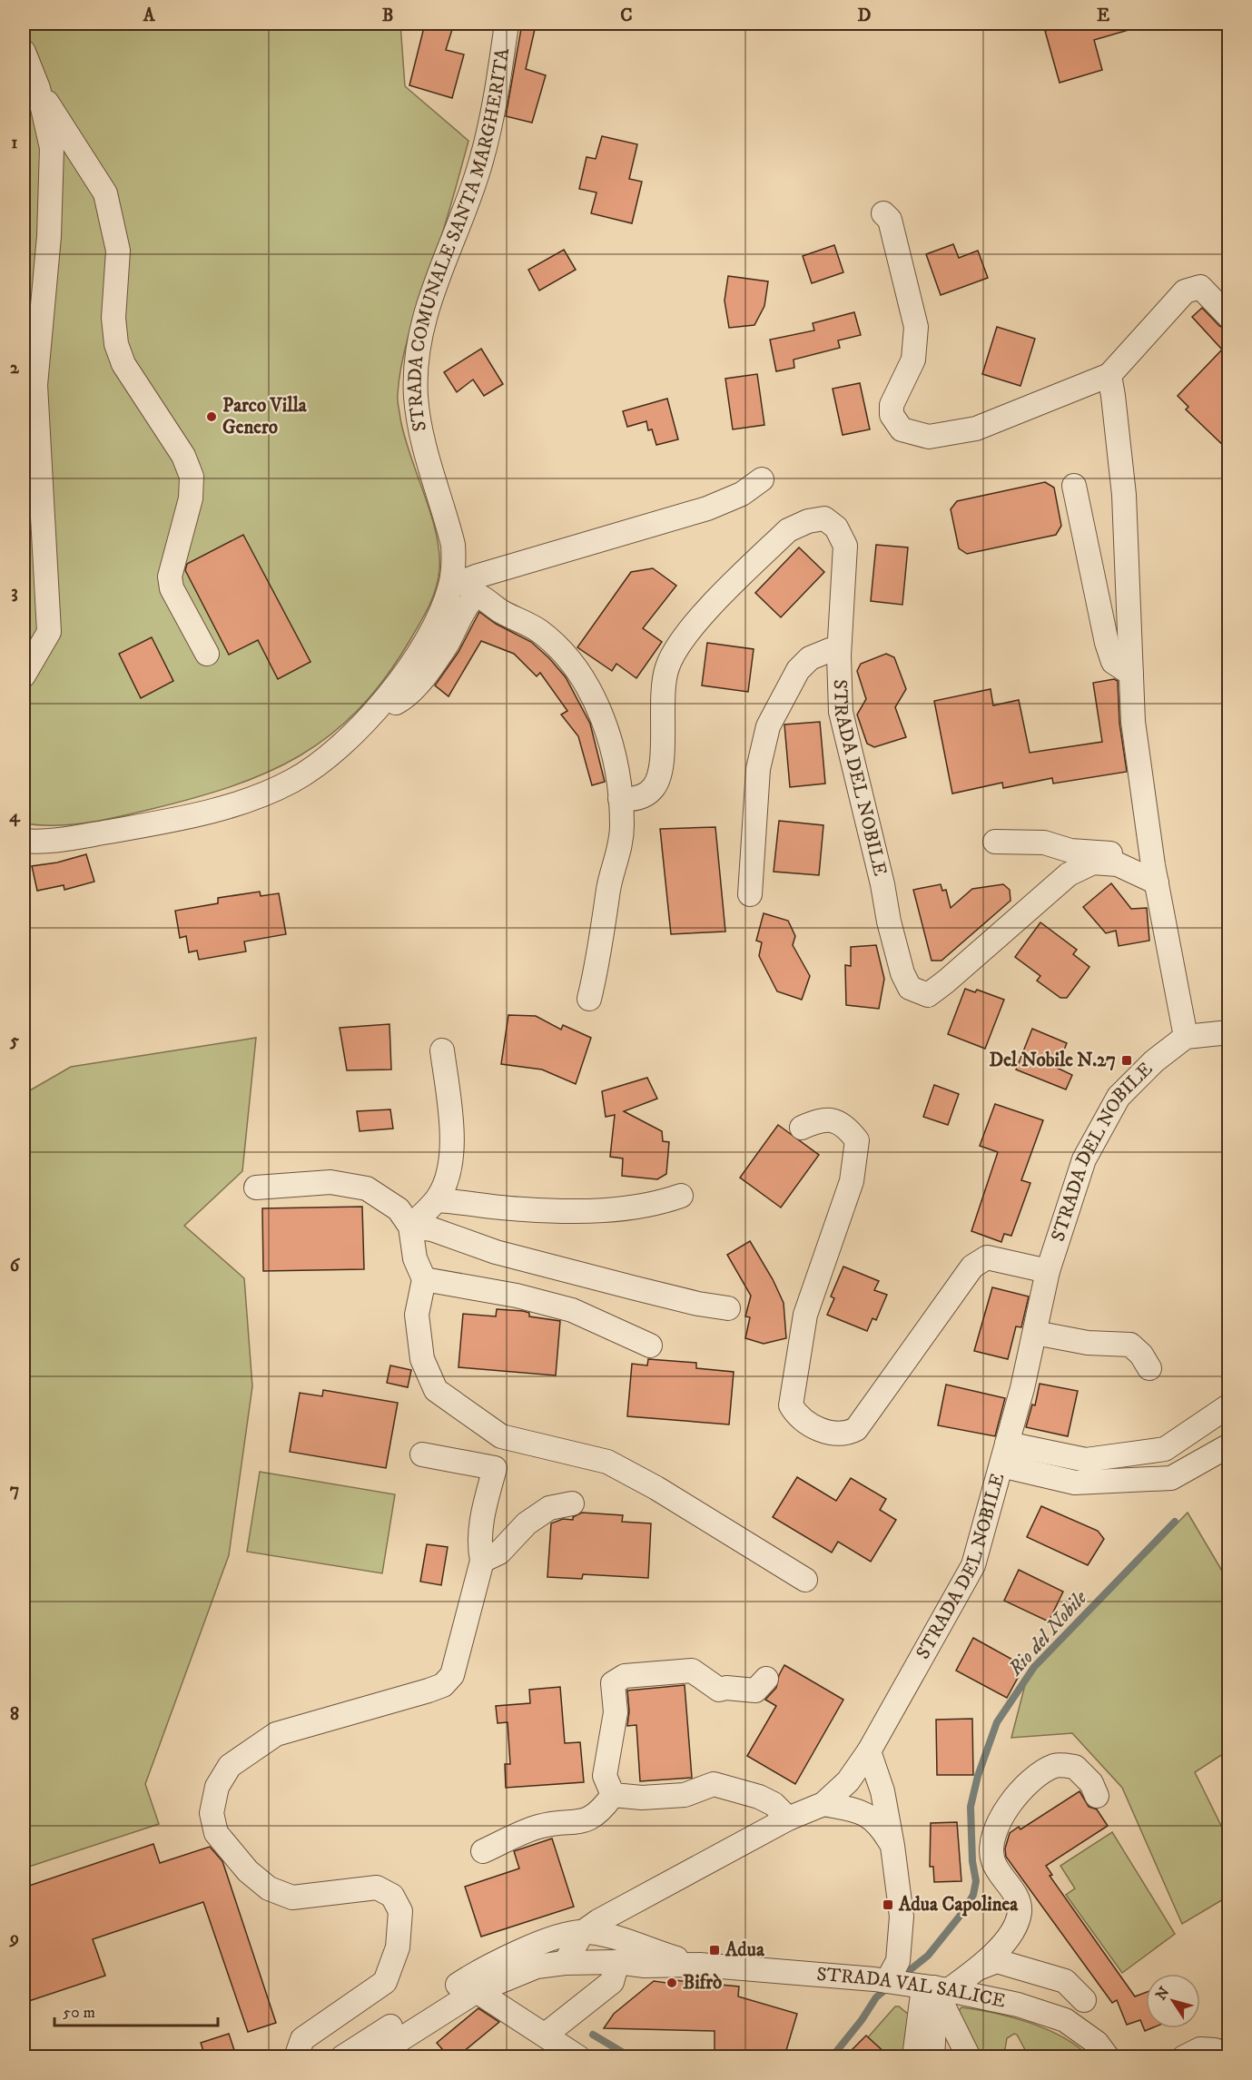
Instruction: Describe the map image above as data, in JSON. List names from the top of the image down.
{
  "streets": {
    "street": ["STRADA COMUNALE SANTA MARGHERITA", "STRADA DEL NOBILE", "STRADA VAL SALICE"]
  },
  "crossings": [
    ["STRADA COMUNALE SANTA MARGHERITA", "STRADA DEL NOBILE"],
    ["STRADA DEL NOBILE", "STRADA VAL SALICE"]
  ],
  "water": ["Rio del Nobile"],
  "places": {
    "other": ["Parco Villa Genero", "Bifrò"],
    "transit": ["Del Nobile N.27", "Adua Capolinea", "Adua"]
  },
  "scale_bar": "50 m",
  "north": "top left",
  "grid": {
    "columns": [
      "A",
      "B",
      "C",
      "D",
      "E"
    ],
    "rows": [
      "1",
      "2",
      "3",
      "4",
      "5",
      "6",
      "7",
      "8",
      "9"
    ]
  }
}
